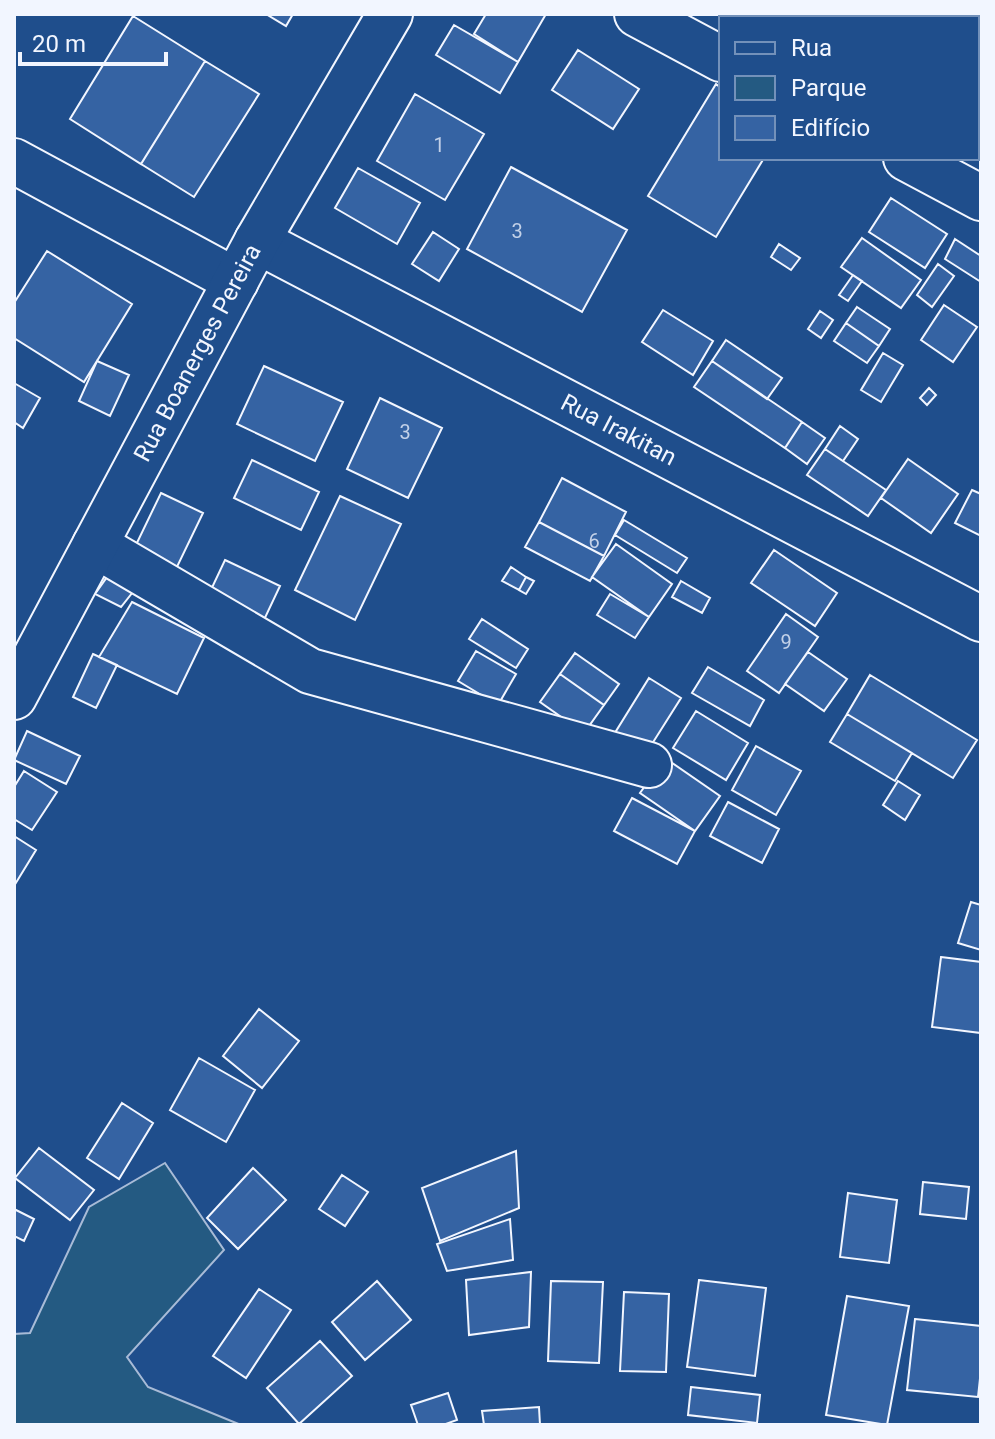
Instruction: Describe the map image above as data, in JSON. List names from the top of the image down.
{
  "streets": {
    "street": ["Rua Boanerges Pereira", "Rua Irakitan"]
  },
  "crossings": [
    ["Rua Boanerges Pereira", "Rua Irakitan"]
  ],
  "house_numbers": [
    "1",
    "3",
    "3",
    "6",
    "9"
  ],
  "legend": ["Rua", "Parque", "Edifício"],
  "scale_bar": "20 m"
}
